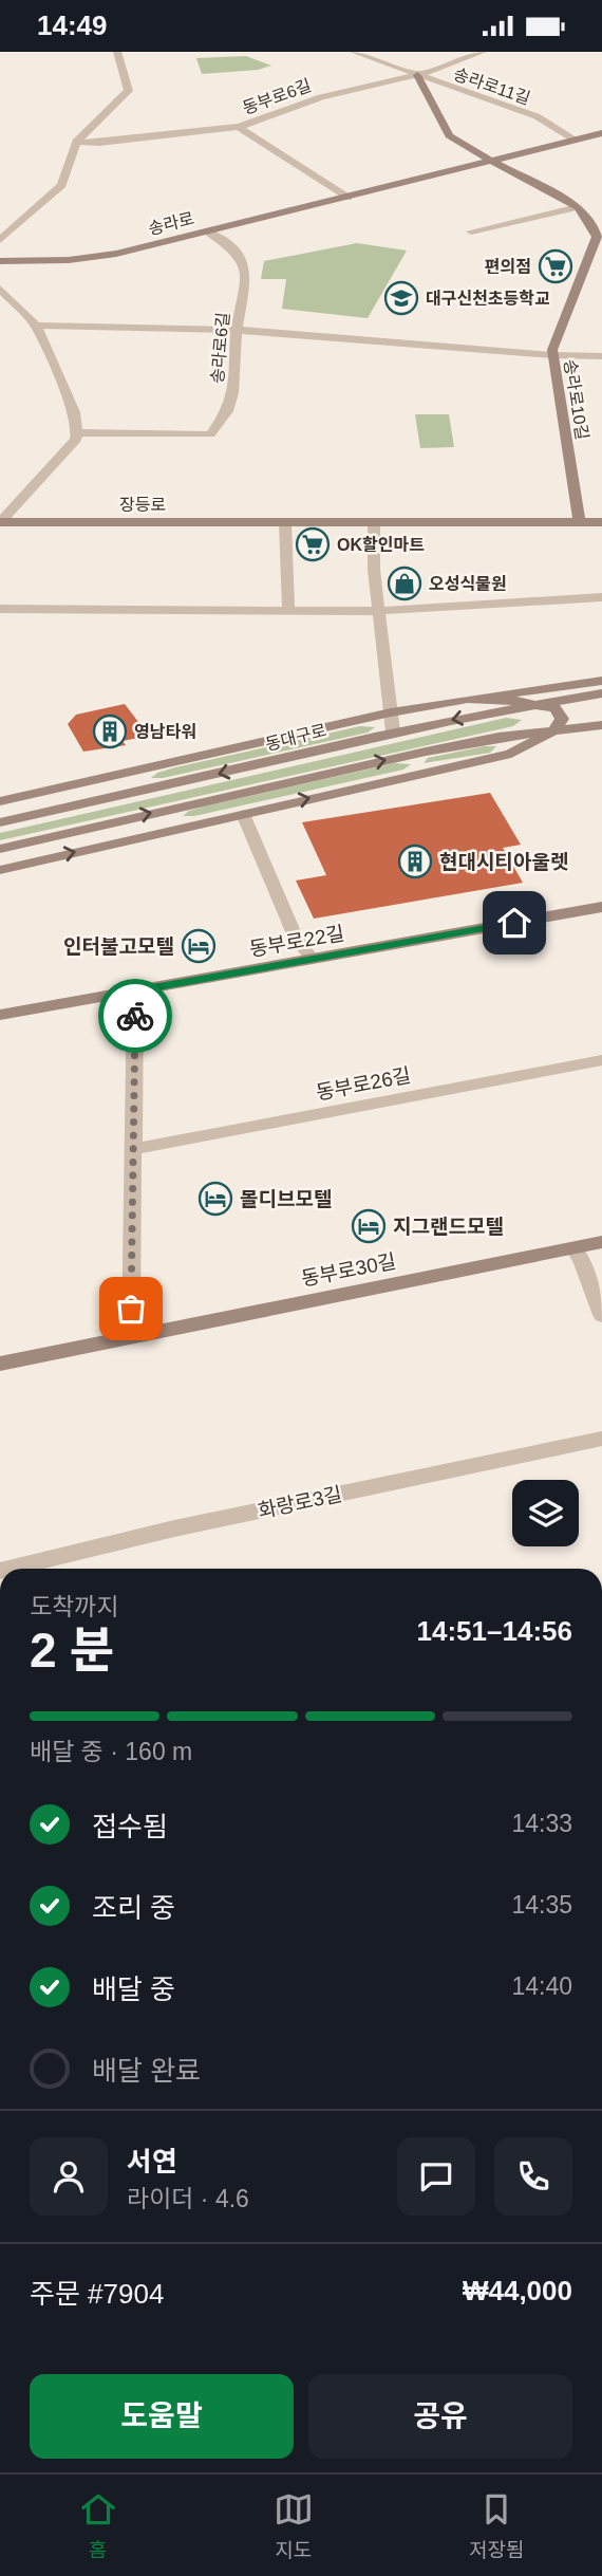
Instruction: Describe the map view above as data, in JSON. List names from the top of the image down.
{
  "streets": {
    "main road": [
      "송라로",
      "송라로10길",
      "장등로",
      "동대구로",
      "동부로22길",
      "동부로30길"
    ],
    "street": [
      "송라로11길",
      "동부로6길",
      "송라로6길",
      "동부로26길",
      "화랑로3길"
    ]
  },
  "crossings": [
    ["송라로11길", "동부로6길"],
    ["송라로11길", "송라로"],
    ["송라로", "송라로6길"],
    ["송라로10길", "장등로"]
  ],
  "places": {
    "supermarket": ["편의점", "OK할인마트"],
    "school or university": ["대구신천초등학교"],
    "shop": ["오성식물원"],
    "building": ["영남타워", "현대시티아울렛"],
    "hotel": ["인터불고모텔", "몰디브모텔", "지그랜드모텔"]
  },
  "page": {
    "status": "14:49",
    "heading": ["2 분", "도착까지", "14:51–14:56"],
    "panel": [
      "서연",
      "라이더 · 4.6",
      "주문 #7904",
      "₩44,000"
    ],
    "bar": "배달 중 · 160 m",
    "list": [
      ["접수됨", "14:33"],
      ["조리 중", "14:35"],
      ["배달 중", "14:40"],
      "배달 완료"
    ],
    "buttons": ["도움말", "공유"],
    "tabs": ["홈", "지도", "저장됨"]
  }
}
